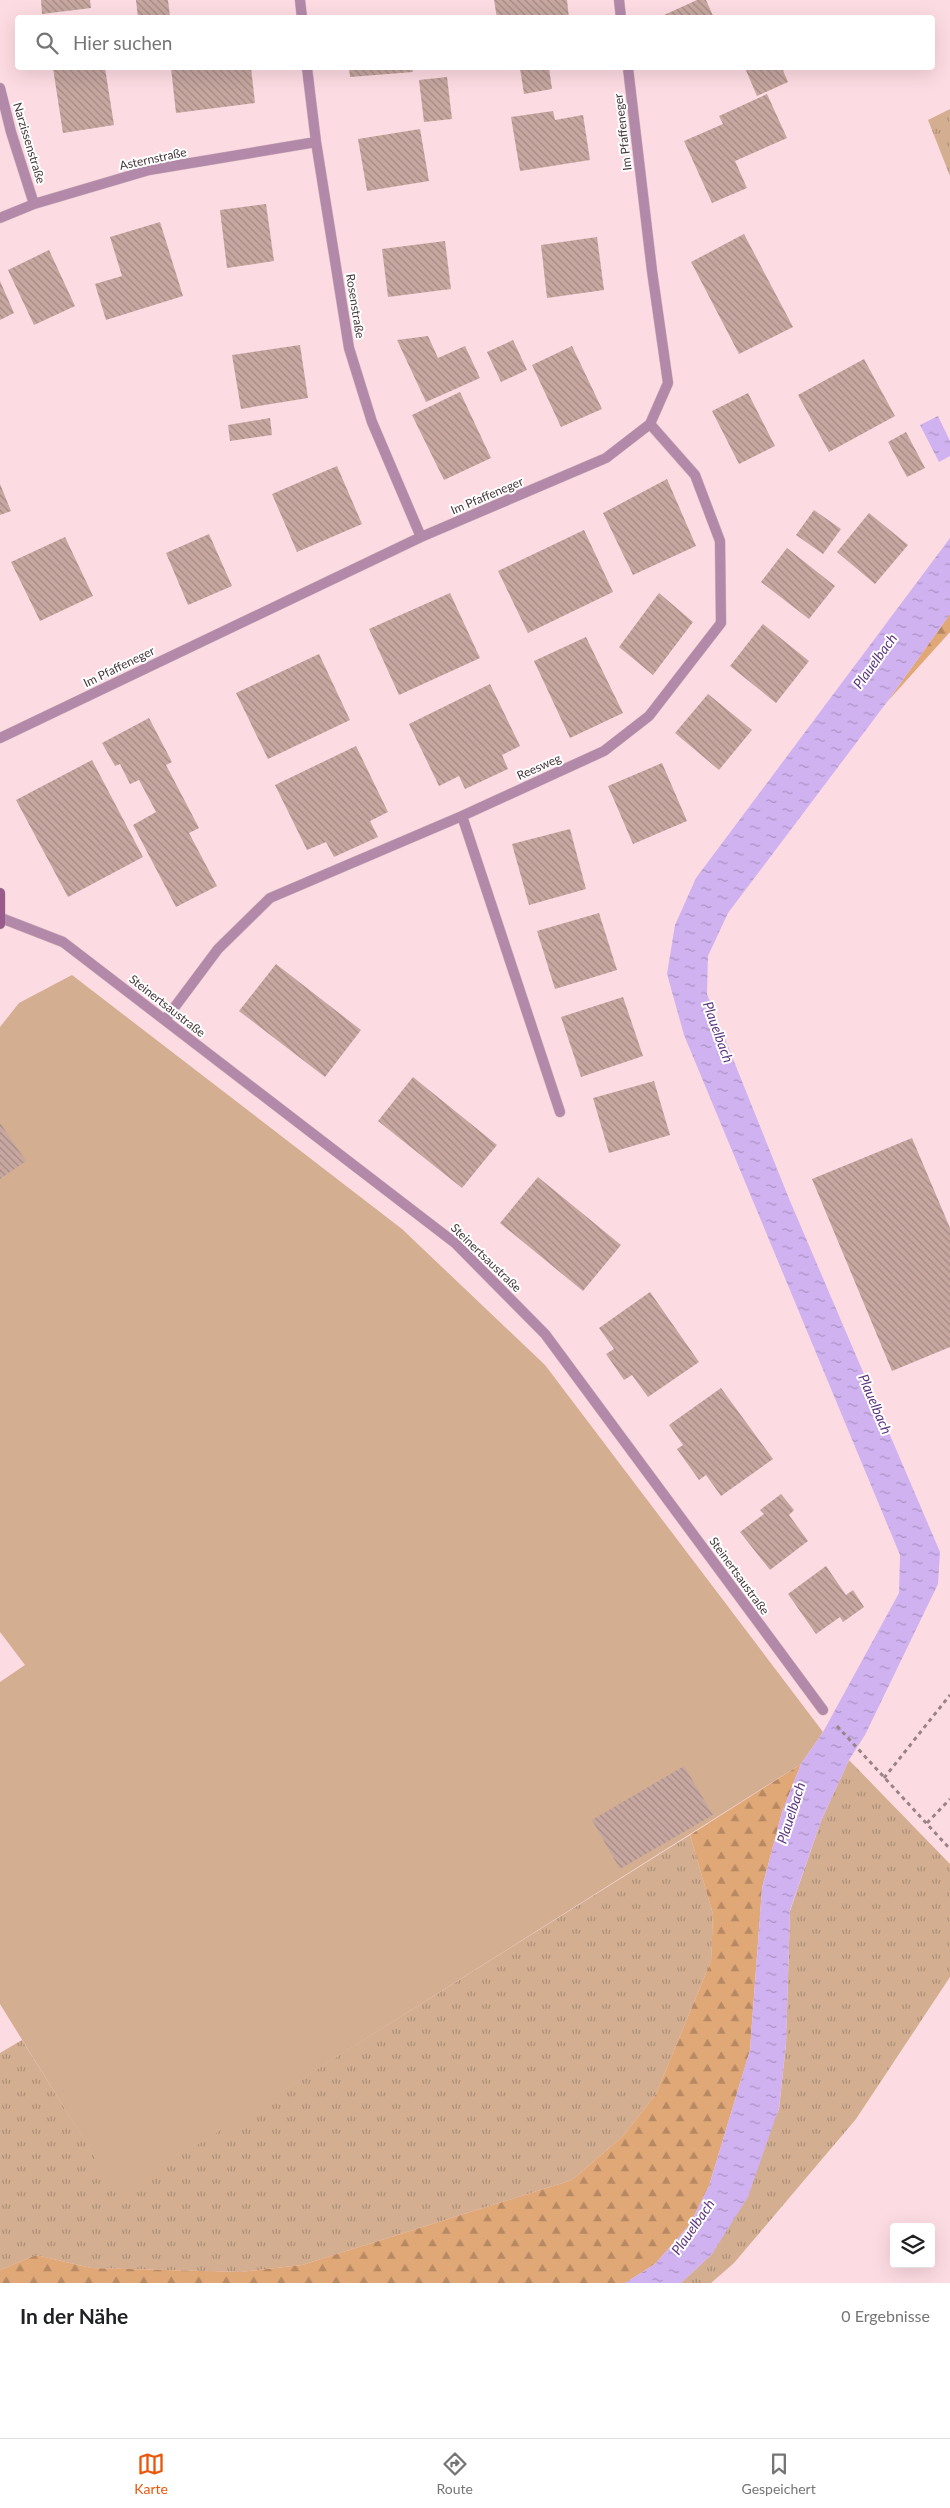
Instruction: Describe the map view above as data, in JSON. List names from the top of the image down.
{
  "streets": {
    "street": [
      "Im Pfaffeneger",
      "Narzissenstraße",
      "Asternstraße",
      "Rosenstraße",
      "Reesweg",
      "Steinertsaustraße"
    ]
  },
  "crossings": [
    ["Im Pfaffeneger", "Rosenstraße"],
    ["Im Pfaffeneger", "Reesweg"],
    ["Narzissenstraße", "Asternstraße"],
    ["Asternstraße", "Rosenstraße"],
    ["Reesweg", "Steinertsaustraße"]
  ],
  "water": ["Plauelbach"],
  "page": {
    "search": "Hier suchen",
    "heading": ["In der Nähe", "0 Ergebnisse"],
    "nav": ["Karte", "Route", "Gespeichert"]
  }
}
